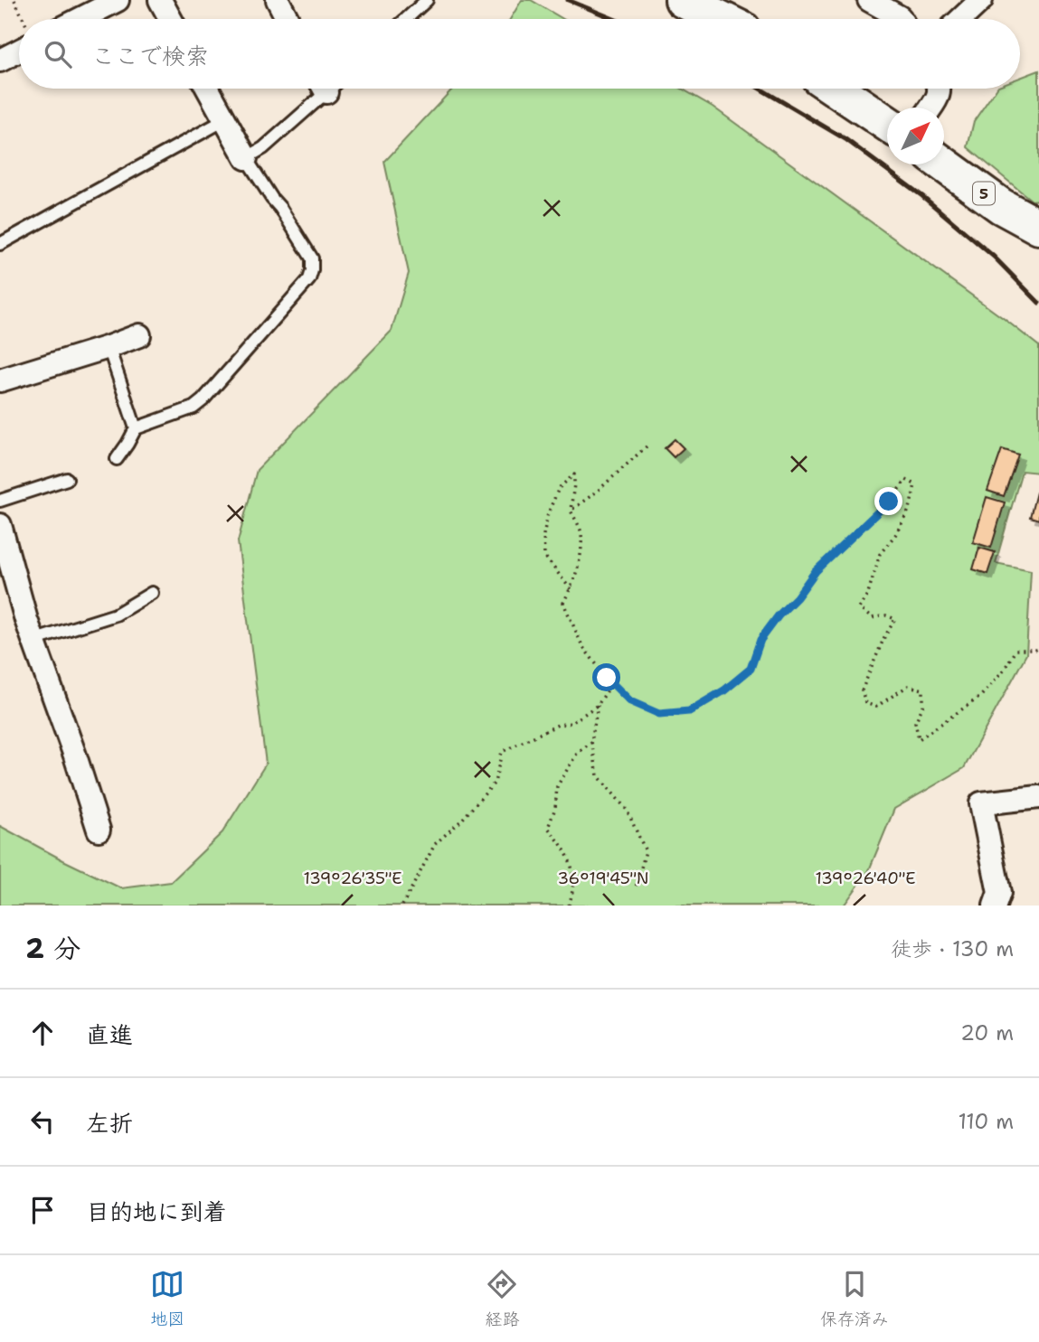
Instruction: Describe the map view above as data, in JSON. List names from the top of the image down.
{
  "streets": {
    "main road": ["5"]
  },
  "north": "top right",
  "page": {
    "search": "ここで検索",
    "heading": ["2 分", "徒歩 · 130 m"],
    "list": [
      ["直進", "20 m"],
      ["左折", "110 m"],
      "目的地に到着"
    ],
    "nav": ["地図", "経路", "保存済み"]
  },
  "coordinates": ["36°19'45\"N", "139°26'35\"E", "139°26'40\"E"]
}
